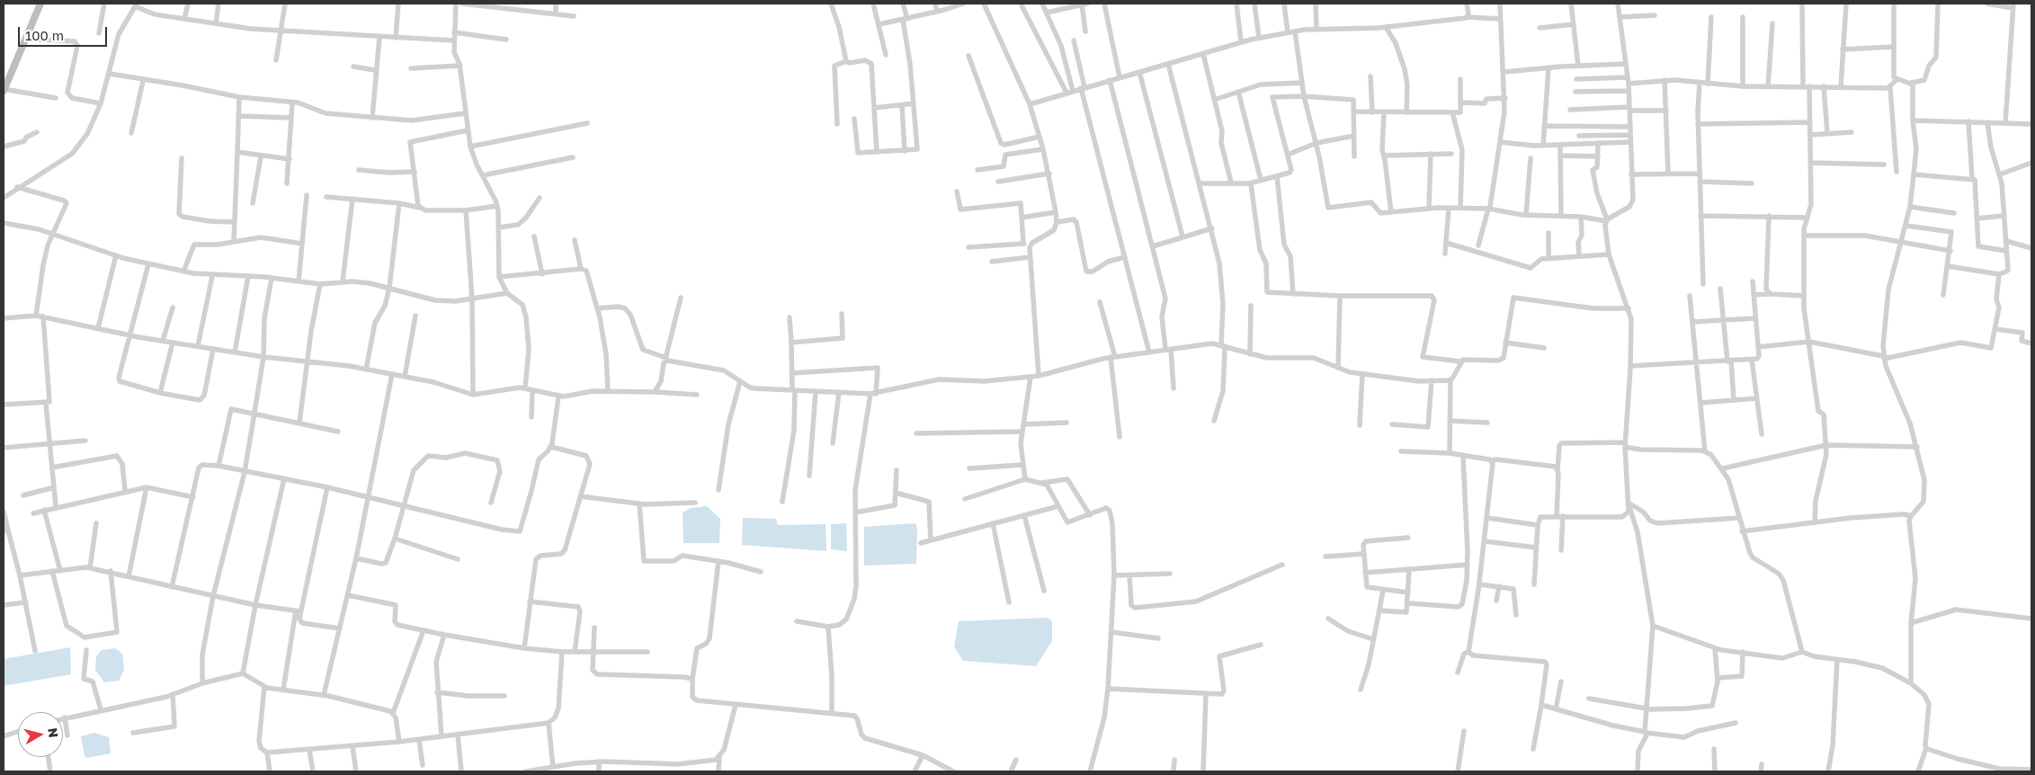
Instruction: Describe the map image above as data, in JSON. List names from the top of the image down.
{
  "scale_bar": "100 m",
  "north": "right"
}
